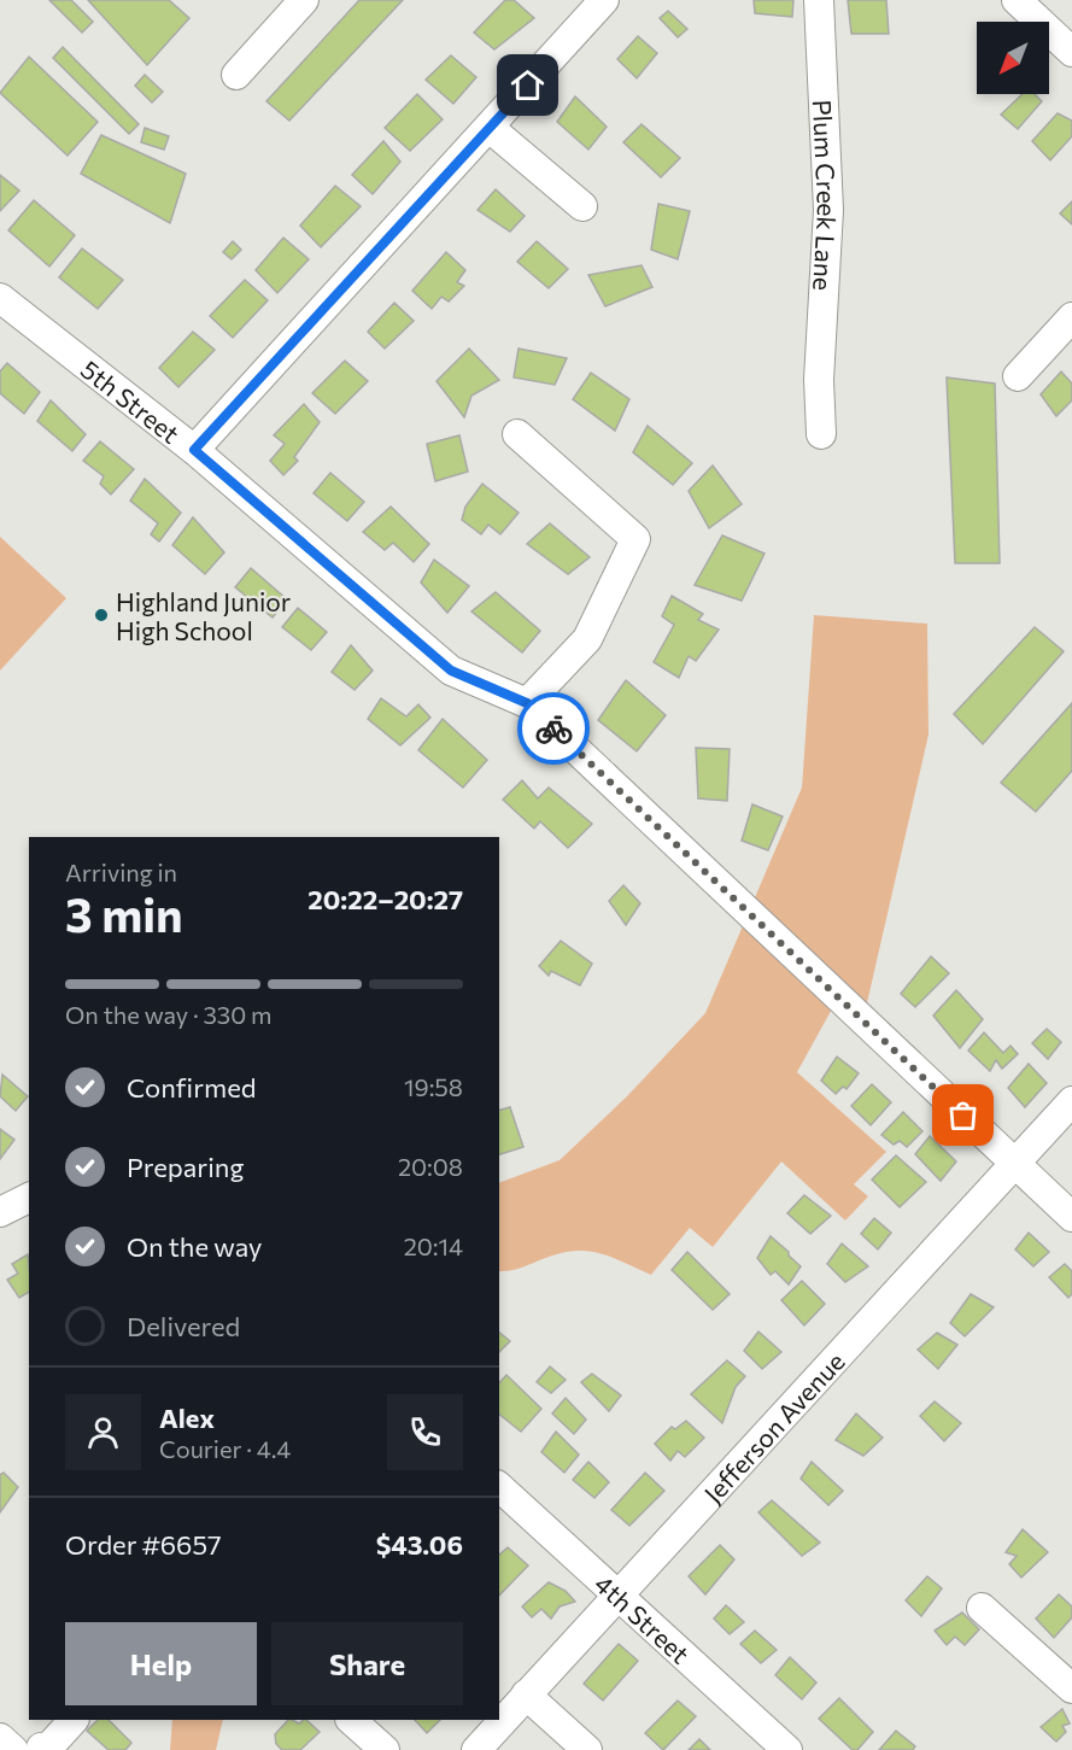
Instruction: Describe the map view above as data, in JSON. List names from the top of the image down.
{
  "streets": {
    "street": [
      "Plum Creek Lane",
      "5th Street",
      "Jefferson Avenue",
      "4th Street"
    ]
  },
  "crossings": [
    ["5th Street", "Jefferson Avenue"],
    ["Jefferson Avenue", "4th Street"]
  ],
  "places": ["Highland Junior High School"],
  "north": "bottom left",
  "page": {
    "heading": ["3 min", "Arriving in", "20:22–20:27"],
    "panel": [
      "Alex",
      "Courier · 4.4",
      "Order #6657",
      "$43.06"
    ],
    "bar": "On the way · 330 m",
    "list": [
      ["Confirmed", "19:58"],
      ["Preparing", "20:08"],
      ["On the way", "20:14"],
      "Delivered"
    ],
    "buttons": ["Help", "Share"]
  }
}
